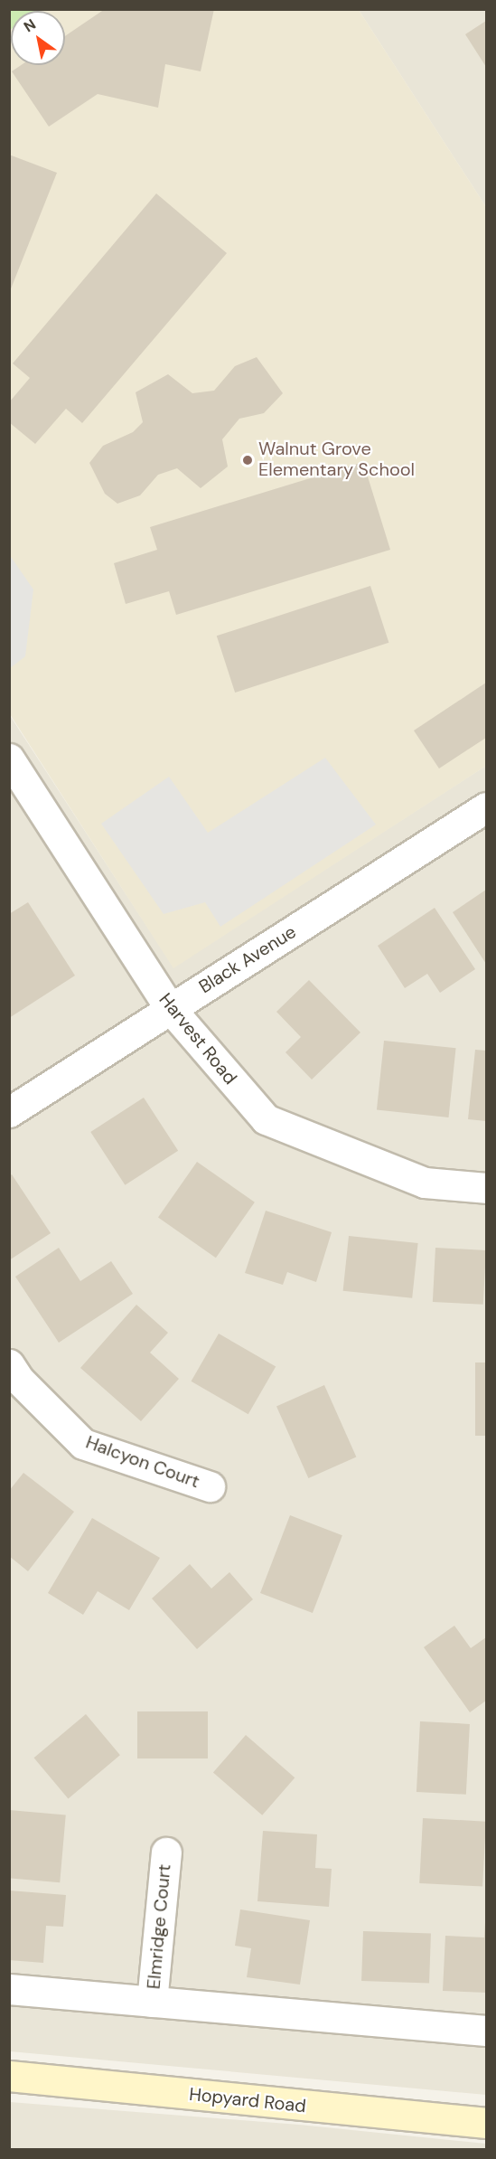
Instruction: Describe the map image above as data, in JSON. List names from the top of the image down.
{
  "streets": {
    "main road": ["Hopyard Road"],
    "street": [
      "Black Avenue",
      "Harvest Road",
      "Halcyon Court",
      "Elmridge Court"
    ]
  },
  "crossings": [
    ["Black Avenue", "Harvest Road"]
  ],
  "places": ["Walnut Grove Elementary School"],
  "north": "top left"
}
